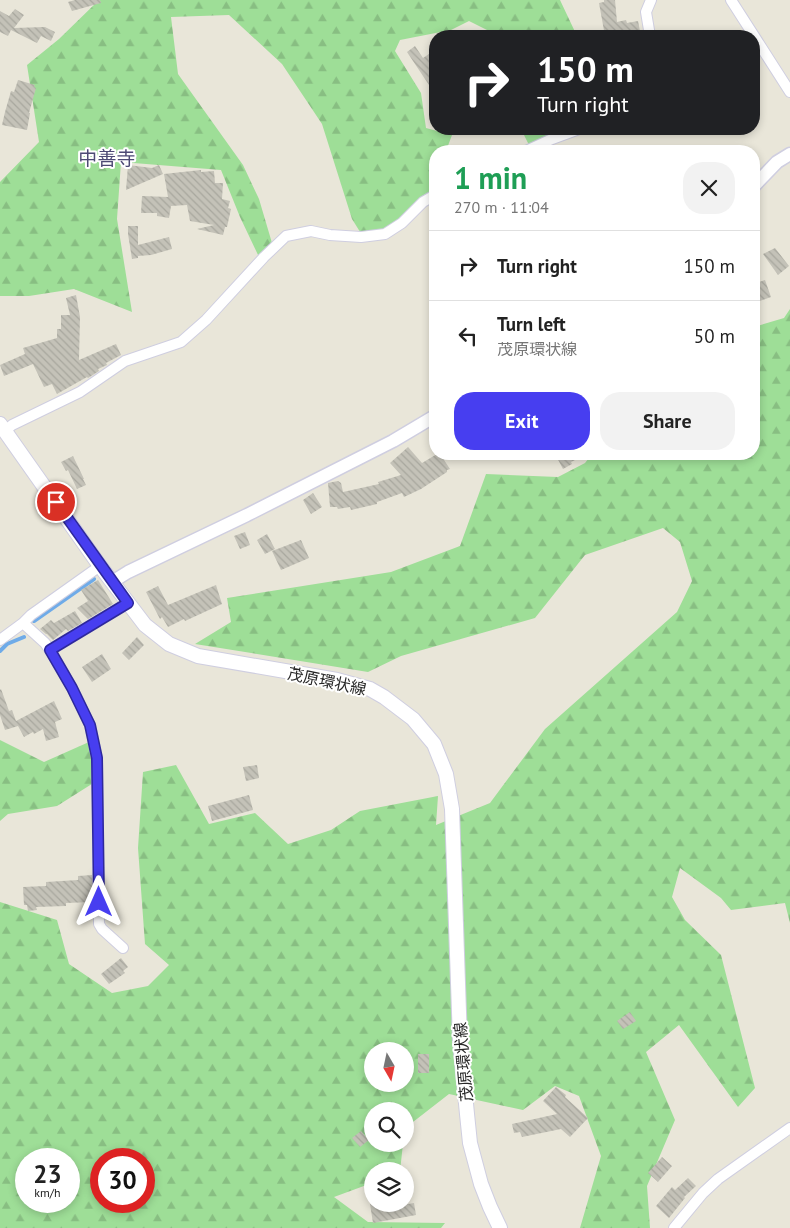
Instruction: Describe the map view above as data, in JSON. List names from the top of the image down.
{
  "streets": {
    "main road": ["茂原環状線"]
  },
  "districts": ["中善寺"],
  "north": "bottom",
  "page": {
    "turn": ["150 m", "Turn right"],
    "heading": ["1 min", "270 m · 11:04"],
    "list": [
      {
        "name": "Turn right",
        "value": "150 m"
      },
      {
        "name": "Turn left",
        "note": "茂原環状線",
        "value": "50 m"
      }
    ],
    "buttons": ["Exit", "Share"],
    "speed": "23 km/h",
    "limit": "30"
  }
}
